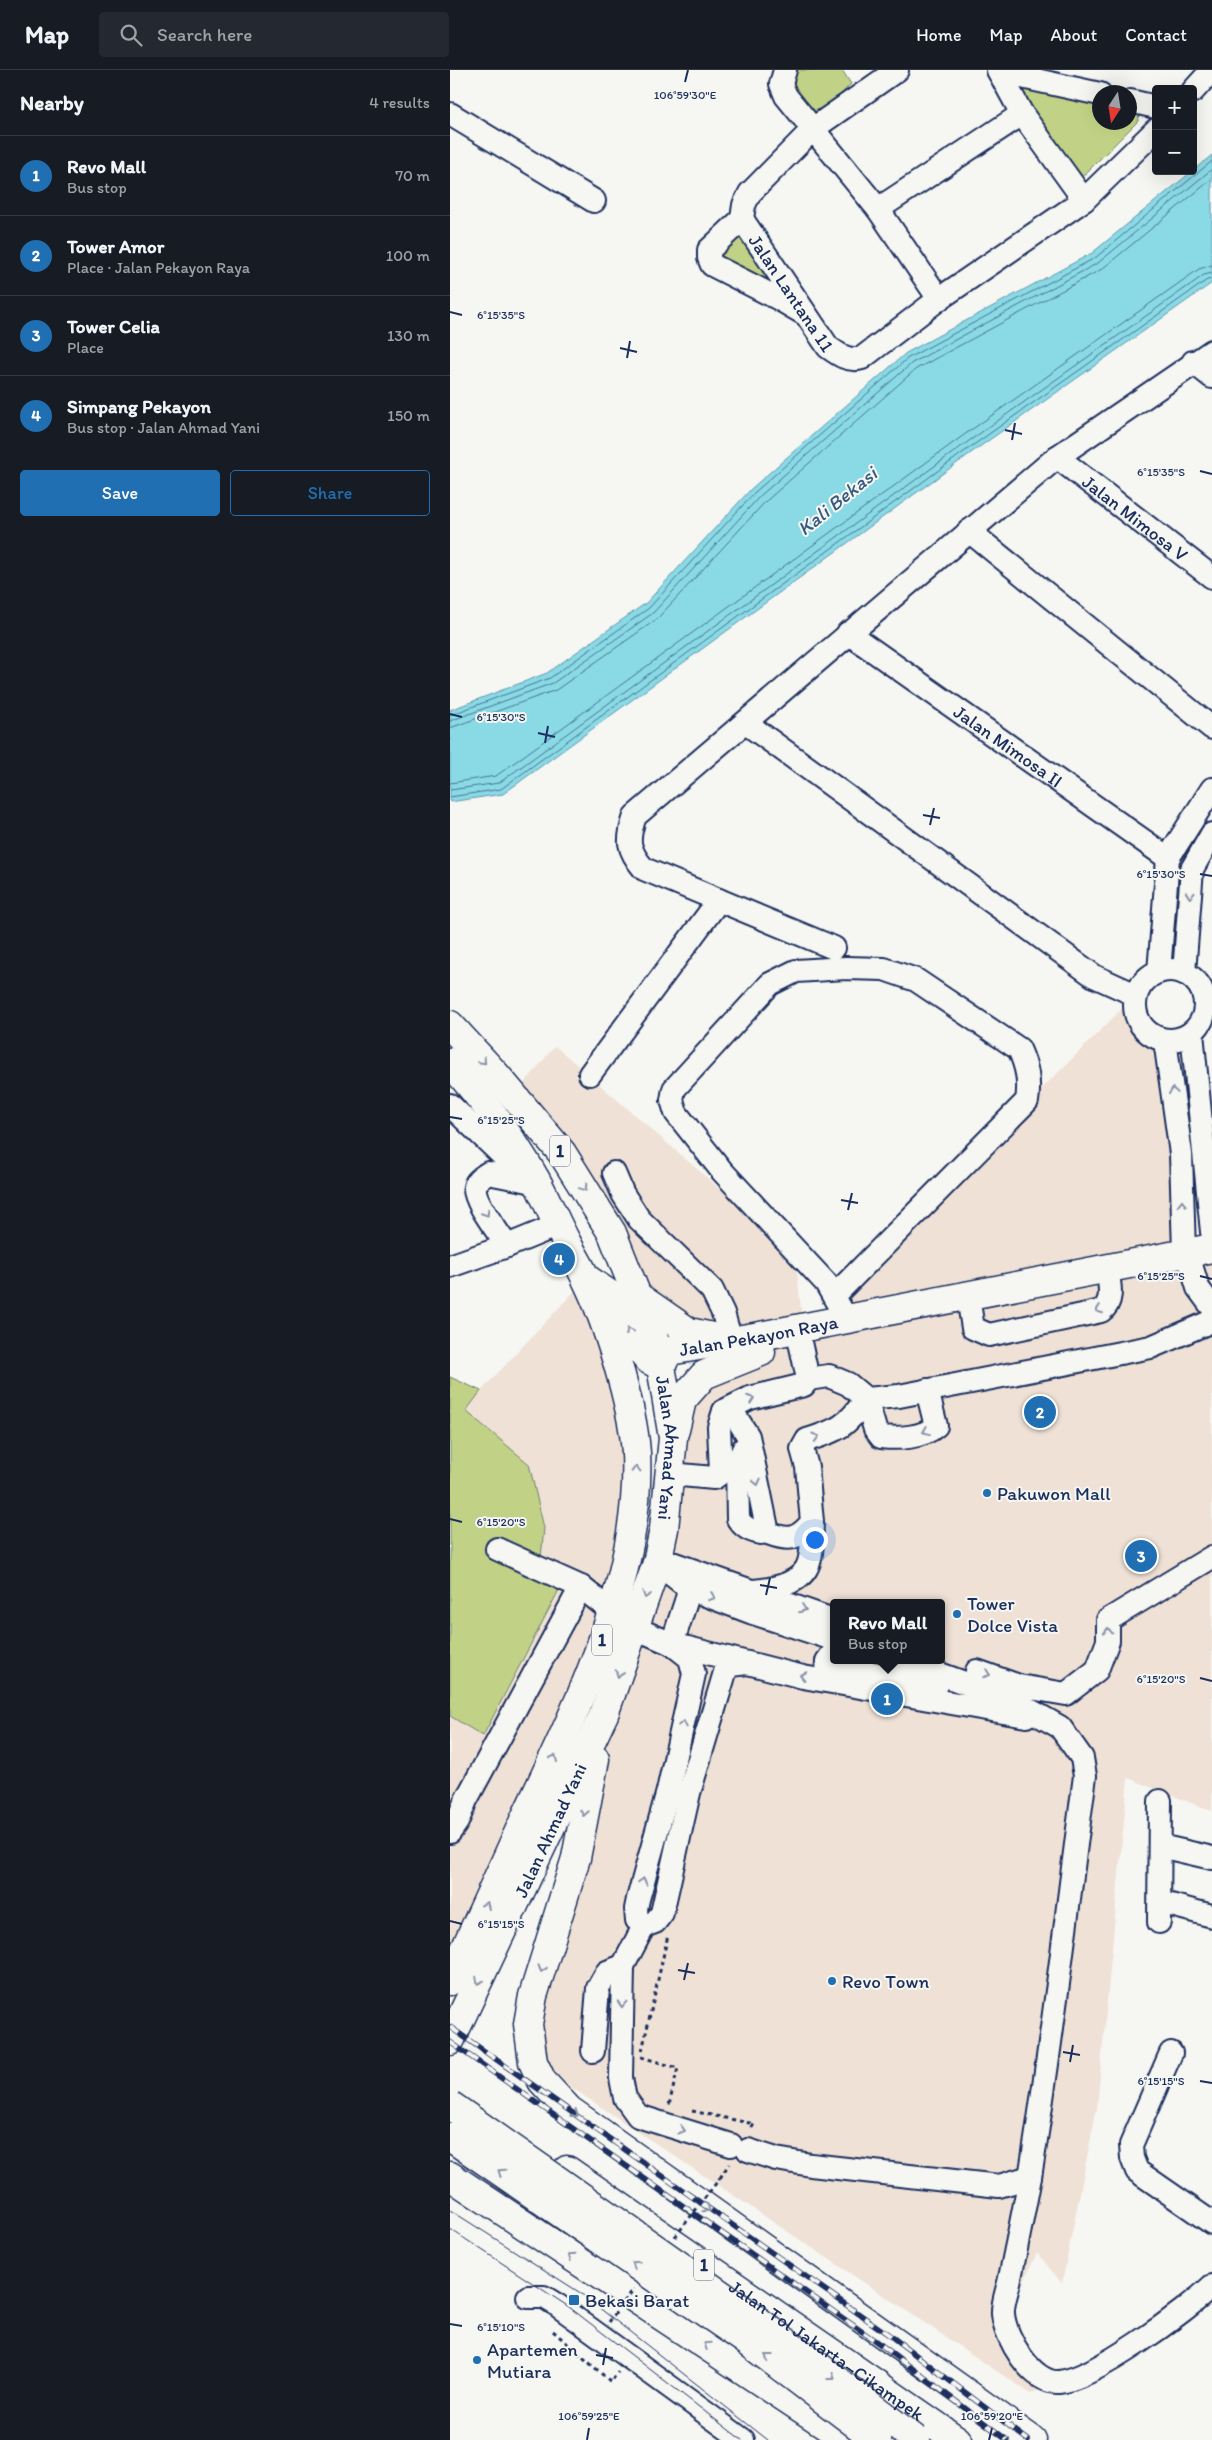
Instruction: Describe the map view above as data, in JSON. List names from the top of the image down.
{
  "streets": {
    "main road": [
      "1",
      "Jalan Pekayon Raya",
      "Jalan Ahmad Yani",
      "Jalan Tol Jakarta–Cikampek"
    ],
    "street": ["Jalan Lantana 11", "Jalan Mimosa V", "Jalan Mimosa II"]
  },
  "crossings": [
    ["Jalan Pekayon Raya", "Jalan Ahmad Yani"]
  ],
  "water": ["Kali Bekasi"],
  "places": {
    "other": [
      "Pakuwon Mall",
      "Tower Dolce Vista",
      "Revo Town",
      "Apartemen Mutiara"
    ],
    "transit": ["Bekasi Barat"]
  },
  "north": "bottom",
  "page": {
    "header": "Map",
    "search": "Search here",
    "nav": [
      "Home",
      "Map",
      "About",
      "Contact"
    ],
    "heading": ["Nearby", "4 results"],
    "map_buttons": ["+", "−"],
    "list": [
      {
        "mark": "1",
        "name": "Revo Mall",
        "note": "Bus stop",
        "value": "70 m"
      },
      {
        "mark": "2",
        "name": "Tower Amor",
        "note": "Place · Jalan Pekayon Raya",
        "value": "100 m"
      },
      {
        "mark": "3",
        "name": "Tower Celia",
        "note": "Place",
        "value": "130 m"
      },
      {
        "mark": "4",
        "name": "Simpang Pekayon",
        "note": "Bus stop · Jalan Ahmad Yani",
        "value": "150 m"
      }
    ],
    "buttons": ["Save", "Share"],
    "pins": [
      "4",
      "2",
      "3",
      "1"
    ],
    "popup": ["Revo Mall", "Bus stop"]
  },
  "coordinates": [
    "106°59'30\"E",
    "6°15'35\"S",
    "6°15'30\"S",
    "6°15'25\"S",
    "6°15'20\"S",
    "6°15'15\"S",
    "6°15'10\"S",
    "106°59'25\"E",
    "106°59'20\"E"
  ]
}
